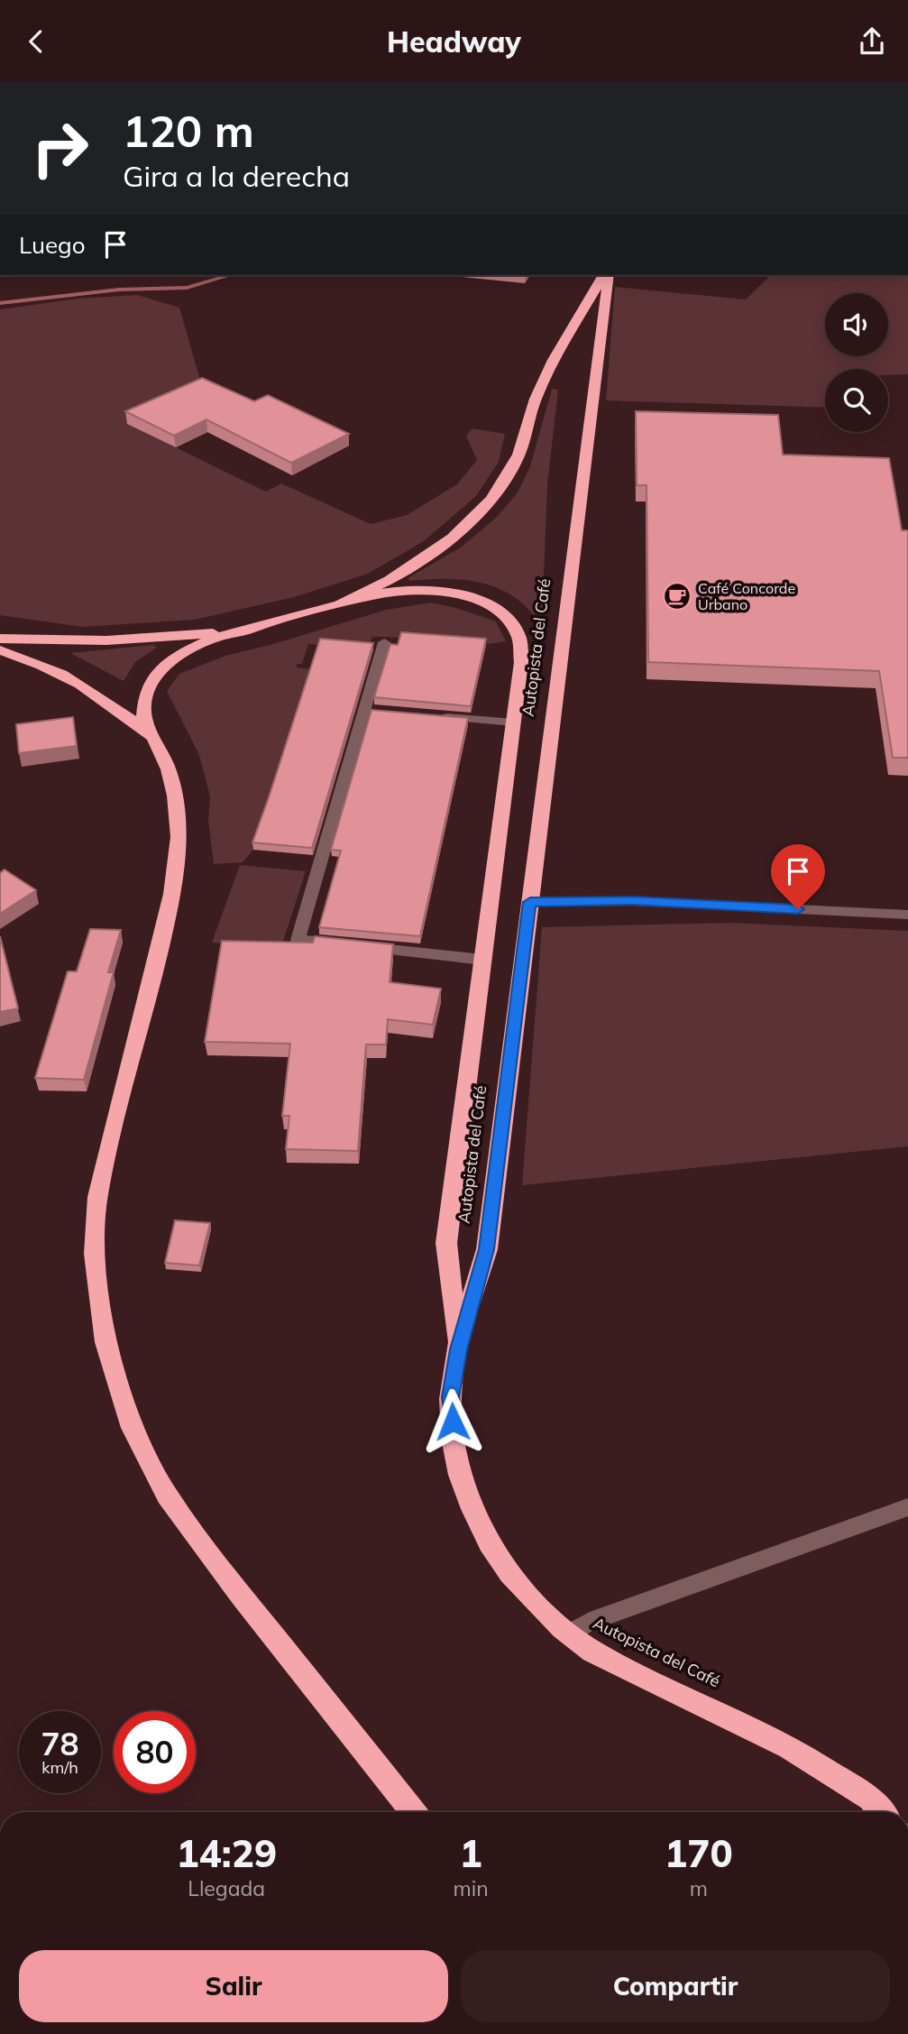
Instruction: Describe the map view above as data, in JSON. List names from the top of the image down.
{
  "streets": {
    "highway": ["Autopista del Café"]
  },
  "places": {
    "cafe": ["Café Concorde Urbano"]
  },
  "page": {
    "header": "Headway",
    "turn": ["120 m", "Gira a la derecha"],
    "then": "Luego",
    "speed": "78 km/h",
    "limit": "80",
    "eta": [
      "14:29",
      "Llegada",
      "1",
      "min",
      "170",
      "m"
    ],
    "buttons": ["Salir", "Compartir"]
  }
}
